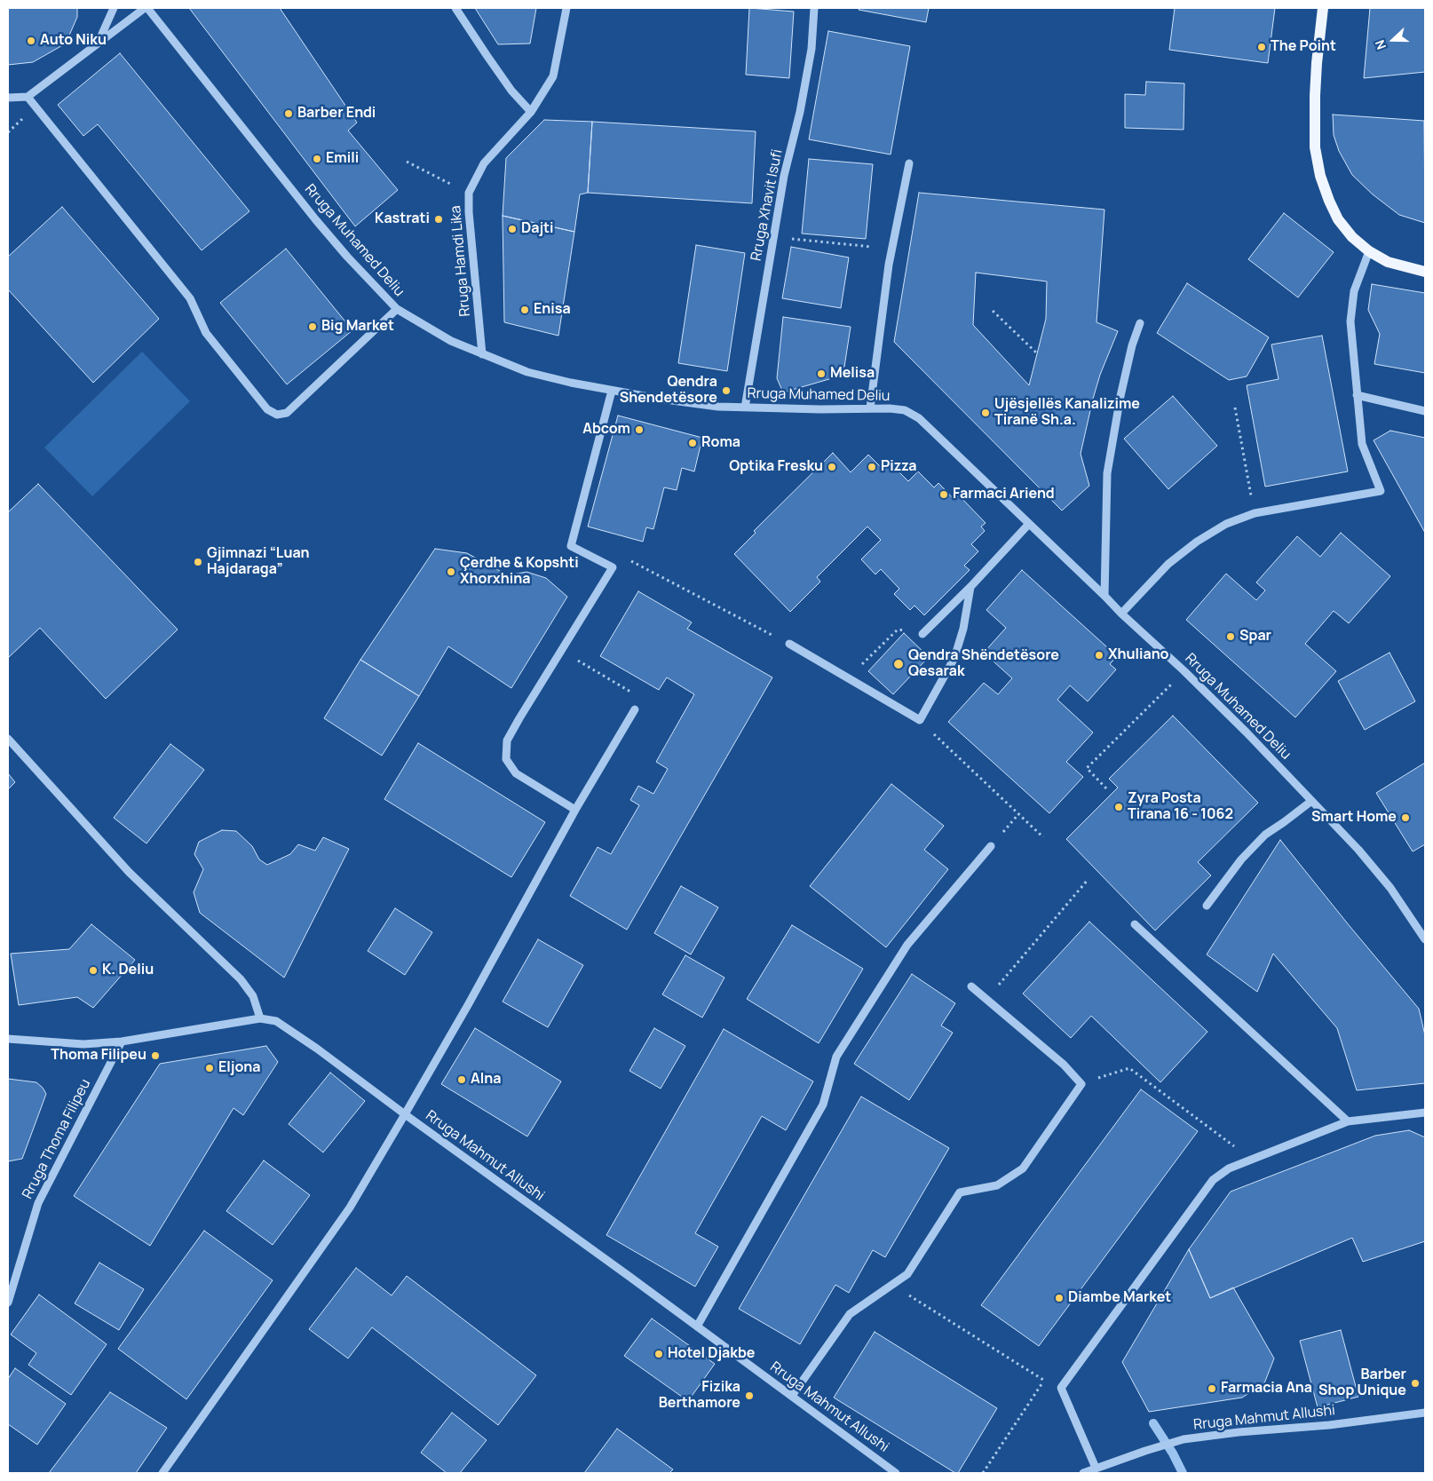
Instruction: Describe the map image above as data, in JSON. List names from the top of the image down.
{
  "streets": {
    "street": [
      "Rruga Xhavit Isufi",
      "Rruga Muhamed Deliu",
      "Rruga Hamdi Lika",
      "Rruga Thoma Filipeu",
      "Rruga Mahmut Allushi"
    ]
  },
  "crossings": [
    ["Rruga Xhavit Isufi", "Rruga Muhamed Deliu"],
    ["Rruga Muhamed Deliu", "Rruga Hamdi Lika"],
    ["Rruga Thoma Filipeu", "Rruga Mahmut Allushi"]
  ],
  "places": [
    "Auto Niku",
    "The Point",
    "Barber Endi",
    "Emili",
    "Kastrati",
    "Dajti",
    "Enisa",
    "Big Market",
    "Melisa",
    "Qendra Shendetësore",
    "Ujësjellës Kanalizime Tiranë Sh.a.",
    "Abcom",
    "Roma",
    "Optika Fresku",
    "Pizza",
    "Farmaci Ariend",
    "Gjimnazi “Luan Hajdaraga”",
    "Çerdhe & Kopshti Xhorxhina",
    "Spar",
    "Xhuliano",
    "Qendra Shëndetësore Qesarak",
    "Zyra Posta Tirana 16 - 1062",
    "Smart Home",
    "K. Deliu",
    "Thoma Filipeu",
    "Eljona",
    "Alna",
    "Diambe Market",
    "Hotel Djakbe",
    "Barber Shop Unique",
    "Farmacia Ana",
    "Fizika Berthamore"
  ],
  "north": "left"
}
